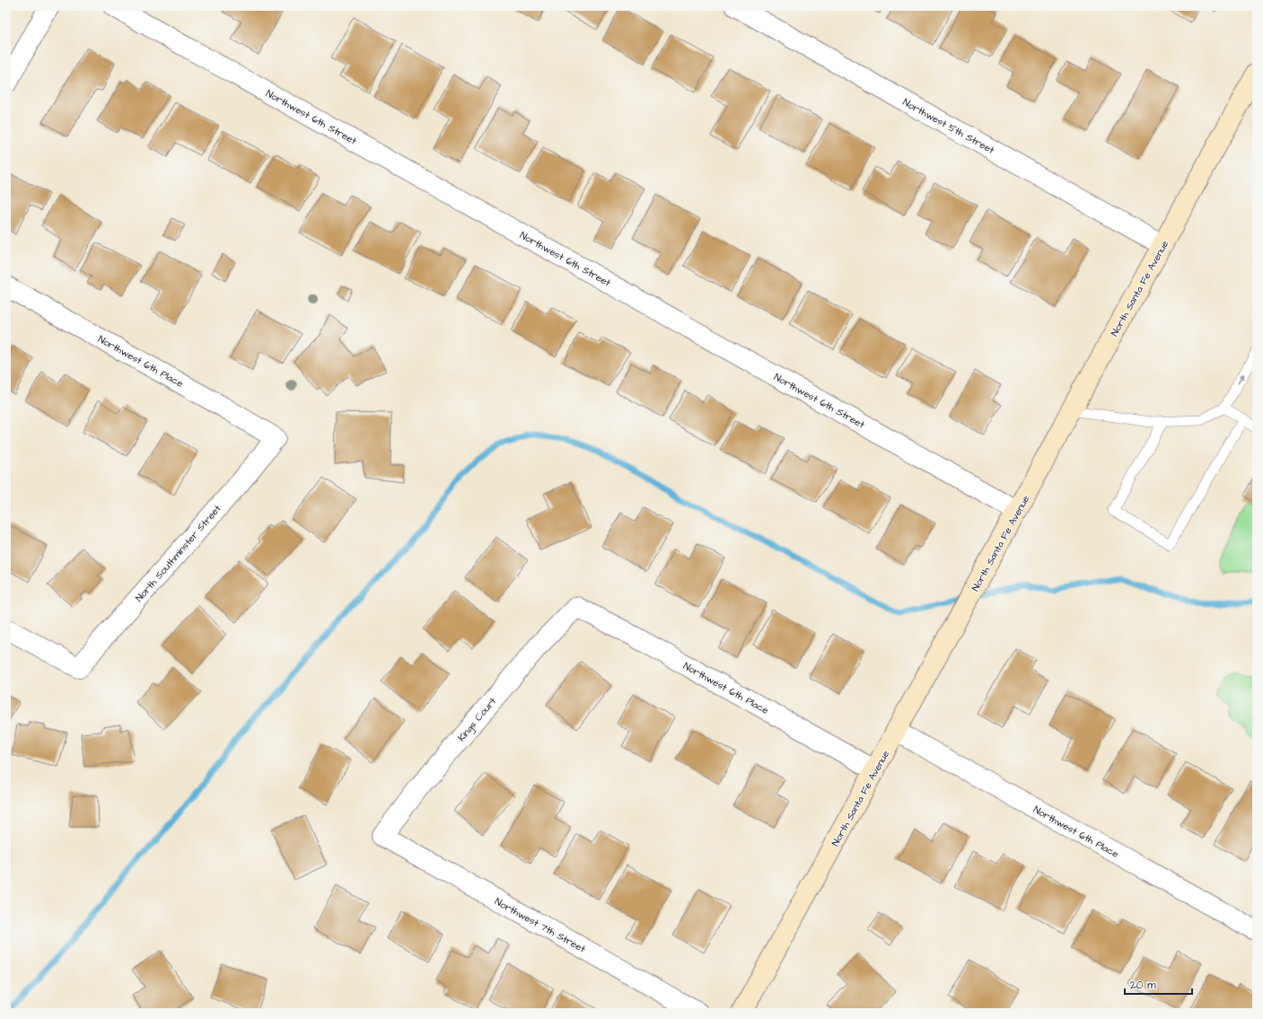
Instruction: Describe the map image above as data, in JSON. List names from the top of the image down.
{
  "streets": {
    "main road": ["North Santa Fe Avenue"],
    "street": [
      "Northwest 6th Street",
      "Northwest 5th Street",
      "Northwest 6th Place",
      "North Southminster Street",
      "Kings Court",
      "Northwest 7th Street"
    ]
  },
  "crossings": [
    ["Northwest 6th Street", "North Santa Fe Avenue"],
    ["Northwest 5th Street", "North Santa Fe Avenue"],
    ["North Santa Fe Avenue", "Northwest 6th Place"],
    ["Northwest 6th Place", "North Southminster Street"],
    ["Northwest 6th Place", "Kings Court"],
    ["Kings Court", "Northwest 7th Street"]
  ],
  "scale_bar": "20 m"
}
